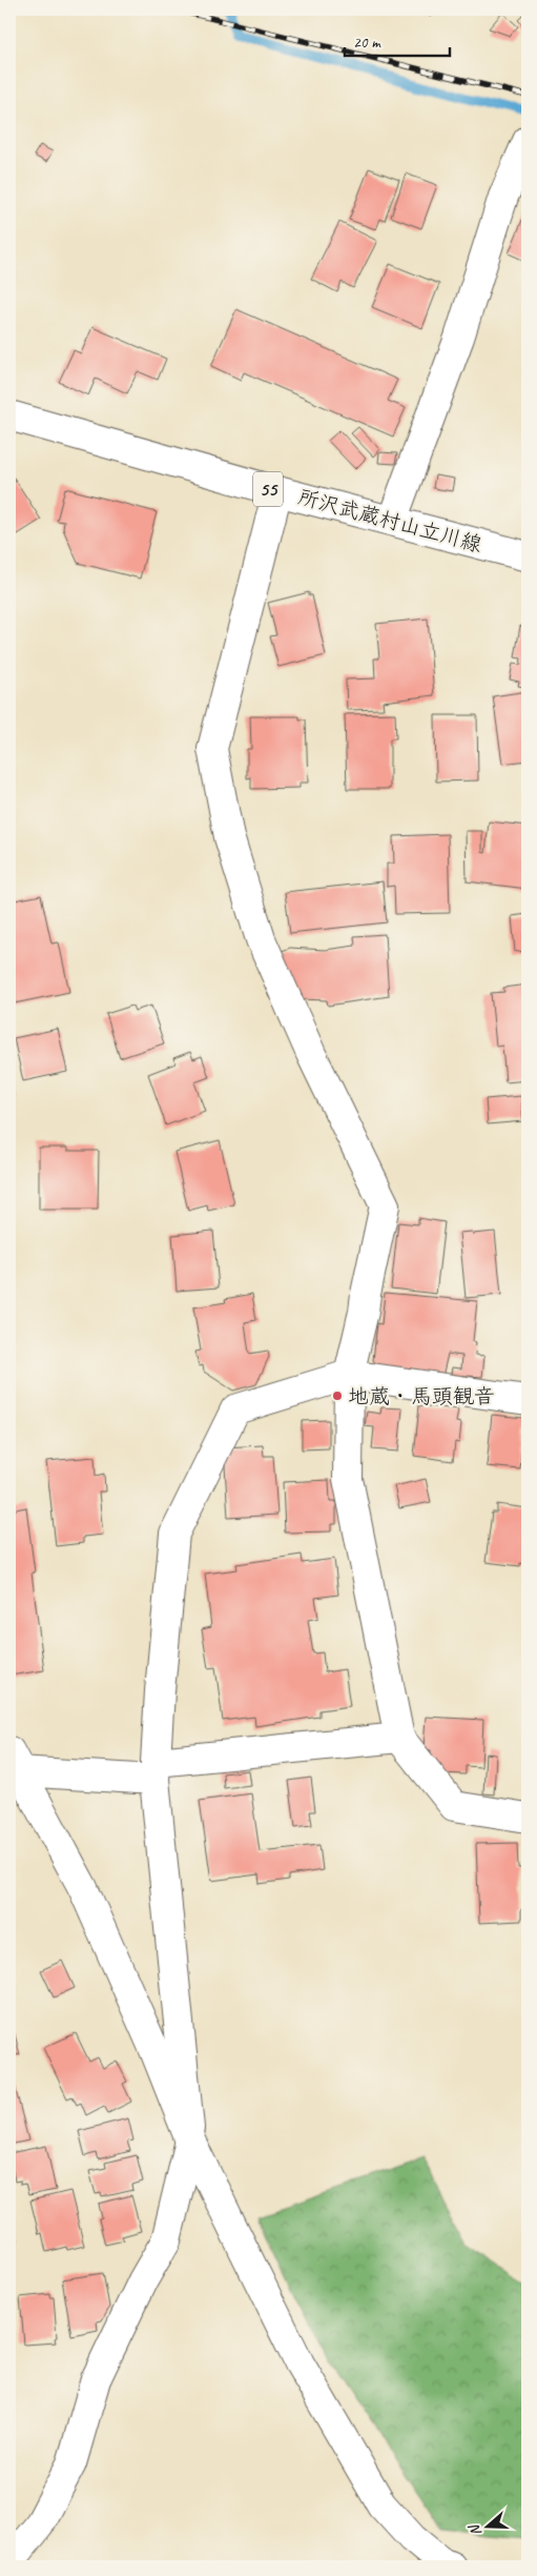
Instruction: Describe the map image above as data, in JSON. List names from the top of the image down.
{
  "streets": {
    "street": ["55", "所沢武蔵村山立川線"]
  },
  "places": ["地蔵・馬頭観音"],
  "scale_bar": "20 m",
  "north": "left"
}
